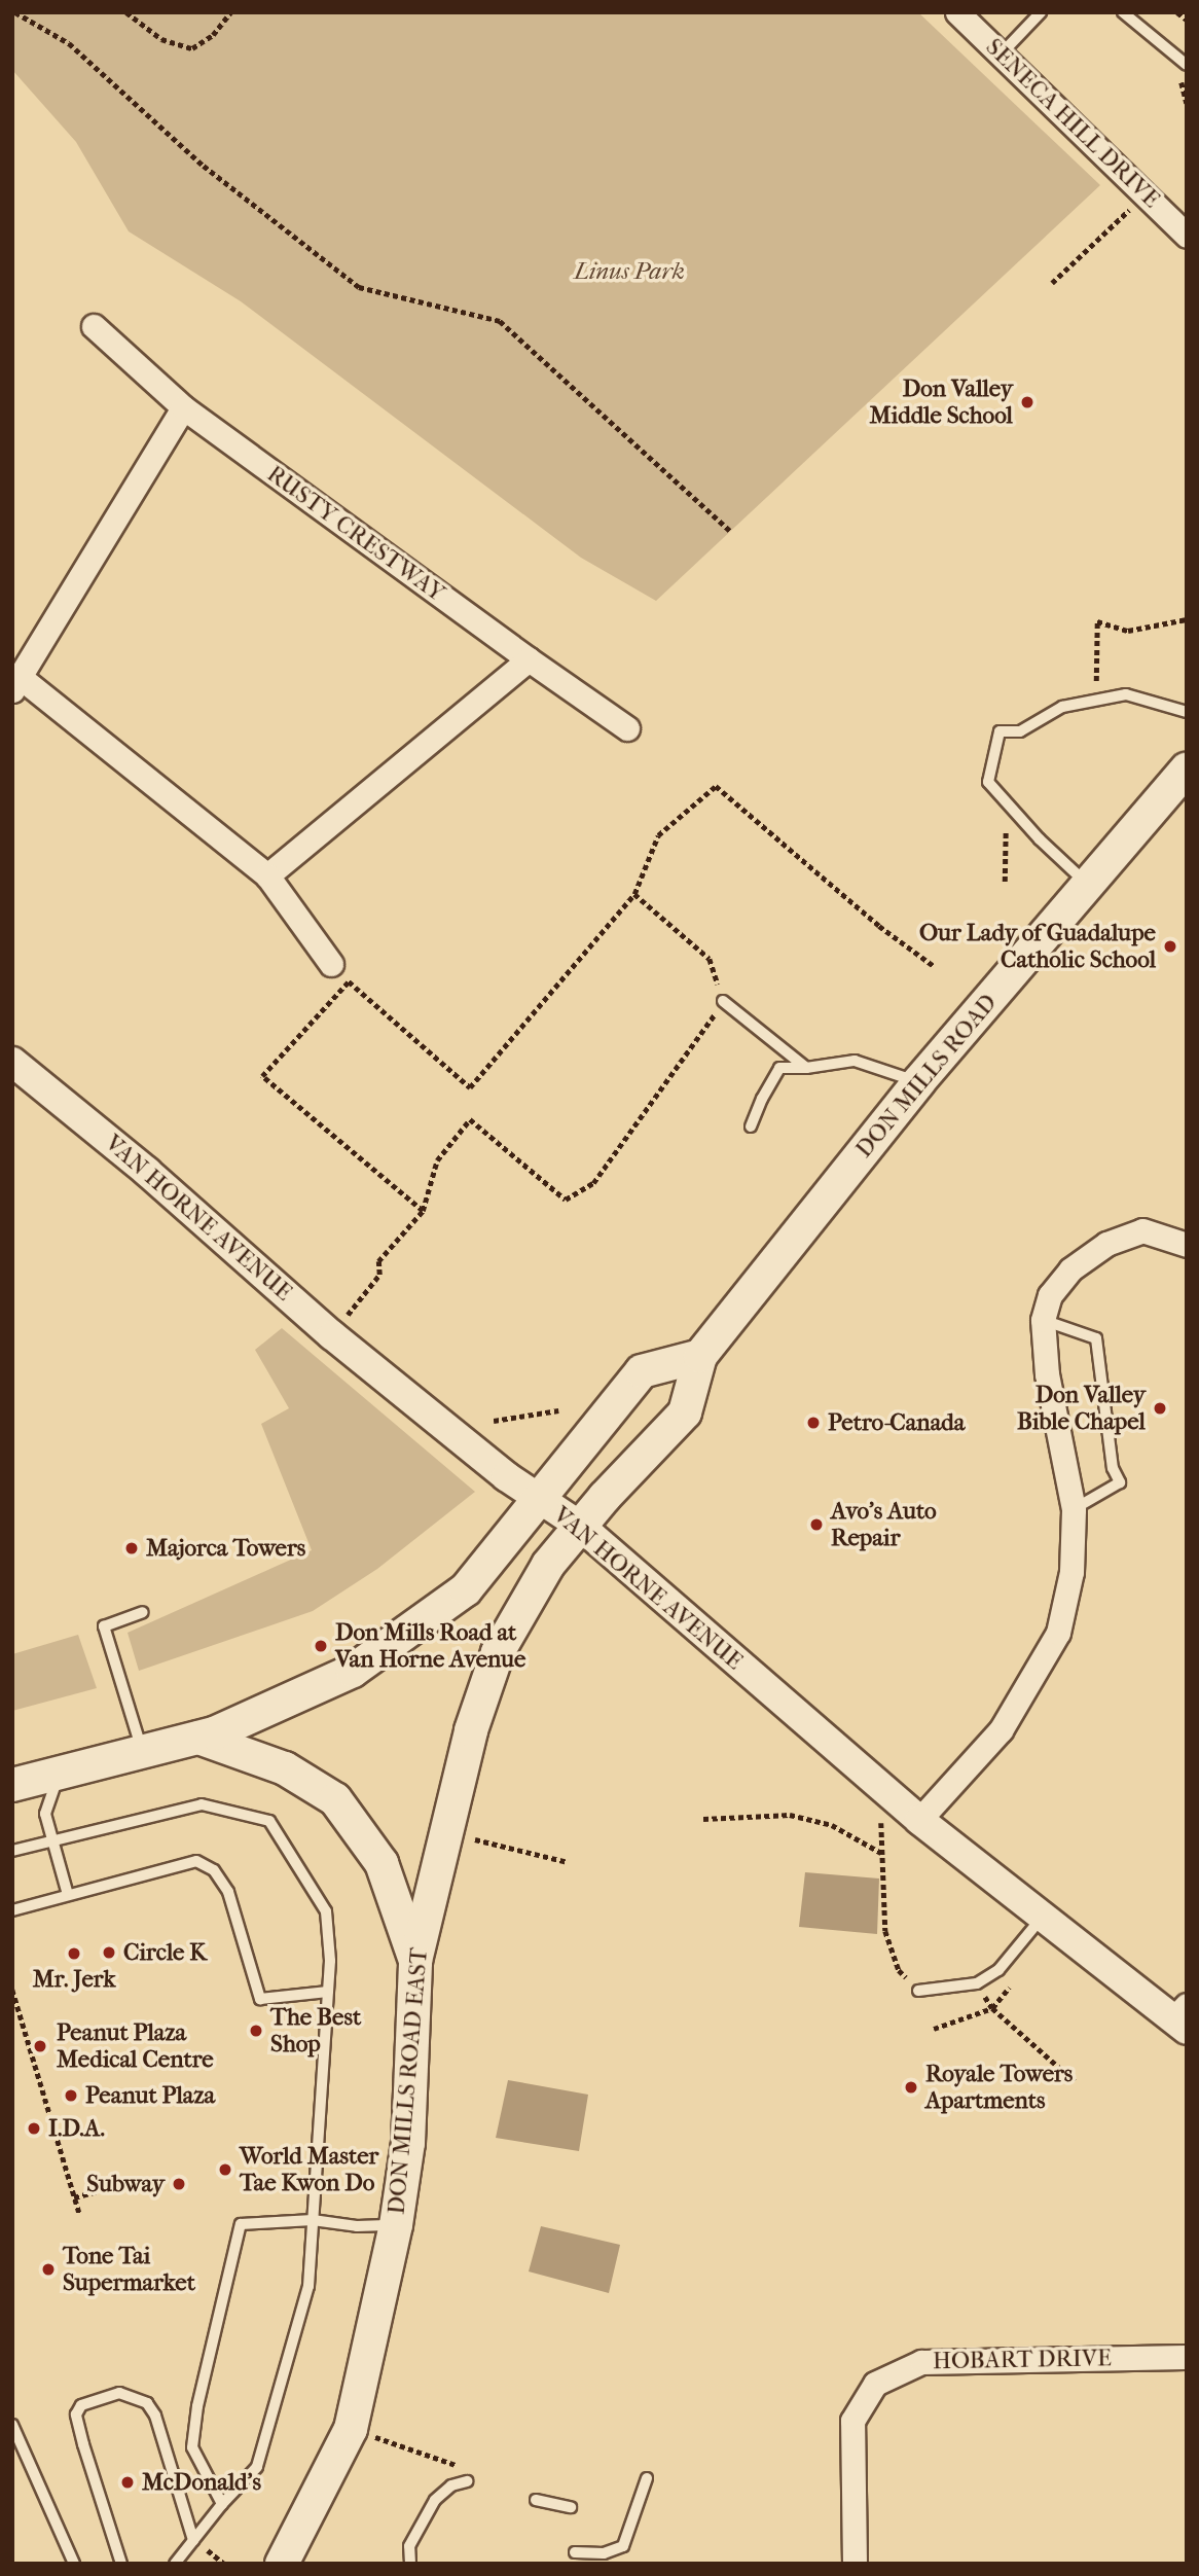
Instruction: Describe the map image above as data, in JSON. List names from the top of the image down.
{
  "streets": {
    "main road": ["DON MILLS ROAD", "DON MILLS ROAD EAST"],
    "street": [
      "SENECA HILL DRIVE",
      "RUSTY CRESTWAY",
      "VAN HORNE AVENUE",
      "HOBART DRIVE"
    ]
  },
  "crossings": [
    ["DON MILLS ROAD", "VAN HORNE AVENUE"],
    ["DON MILLS ROAD", "DON MILLS ROAD EAST"],
    ["VAN HORNE AVENUE", "DON MILLS ROAD EAST"]
  ],
  "parks": ["Linus Park"],
  "places": [
    "Don Valley Middle School",
    "Our Lady of Guadalupe Catholic School",
    "Don Valley Bible Chapel",
    "Petro-Canada",
    "Avo's Auto Repair",
    "Majorca Towers",
    "Don Mills Road at Van Horne Avenue",
    "Circle K",
    "Mr. Jerk",
    "The Best Shop",
    "Peanut Plaza Medical Centre",
    "Royale Towers Apartments",
    "Peanut Plaza",
    "I.D.A.",
    "World Master Tae Kwon Do",
    "Subway",
    "Tone Tai Supermarket",
    "McDonald's"
  ]
}
